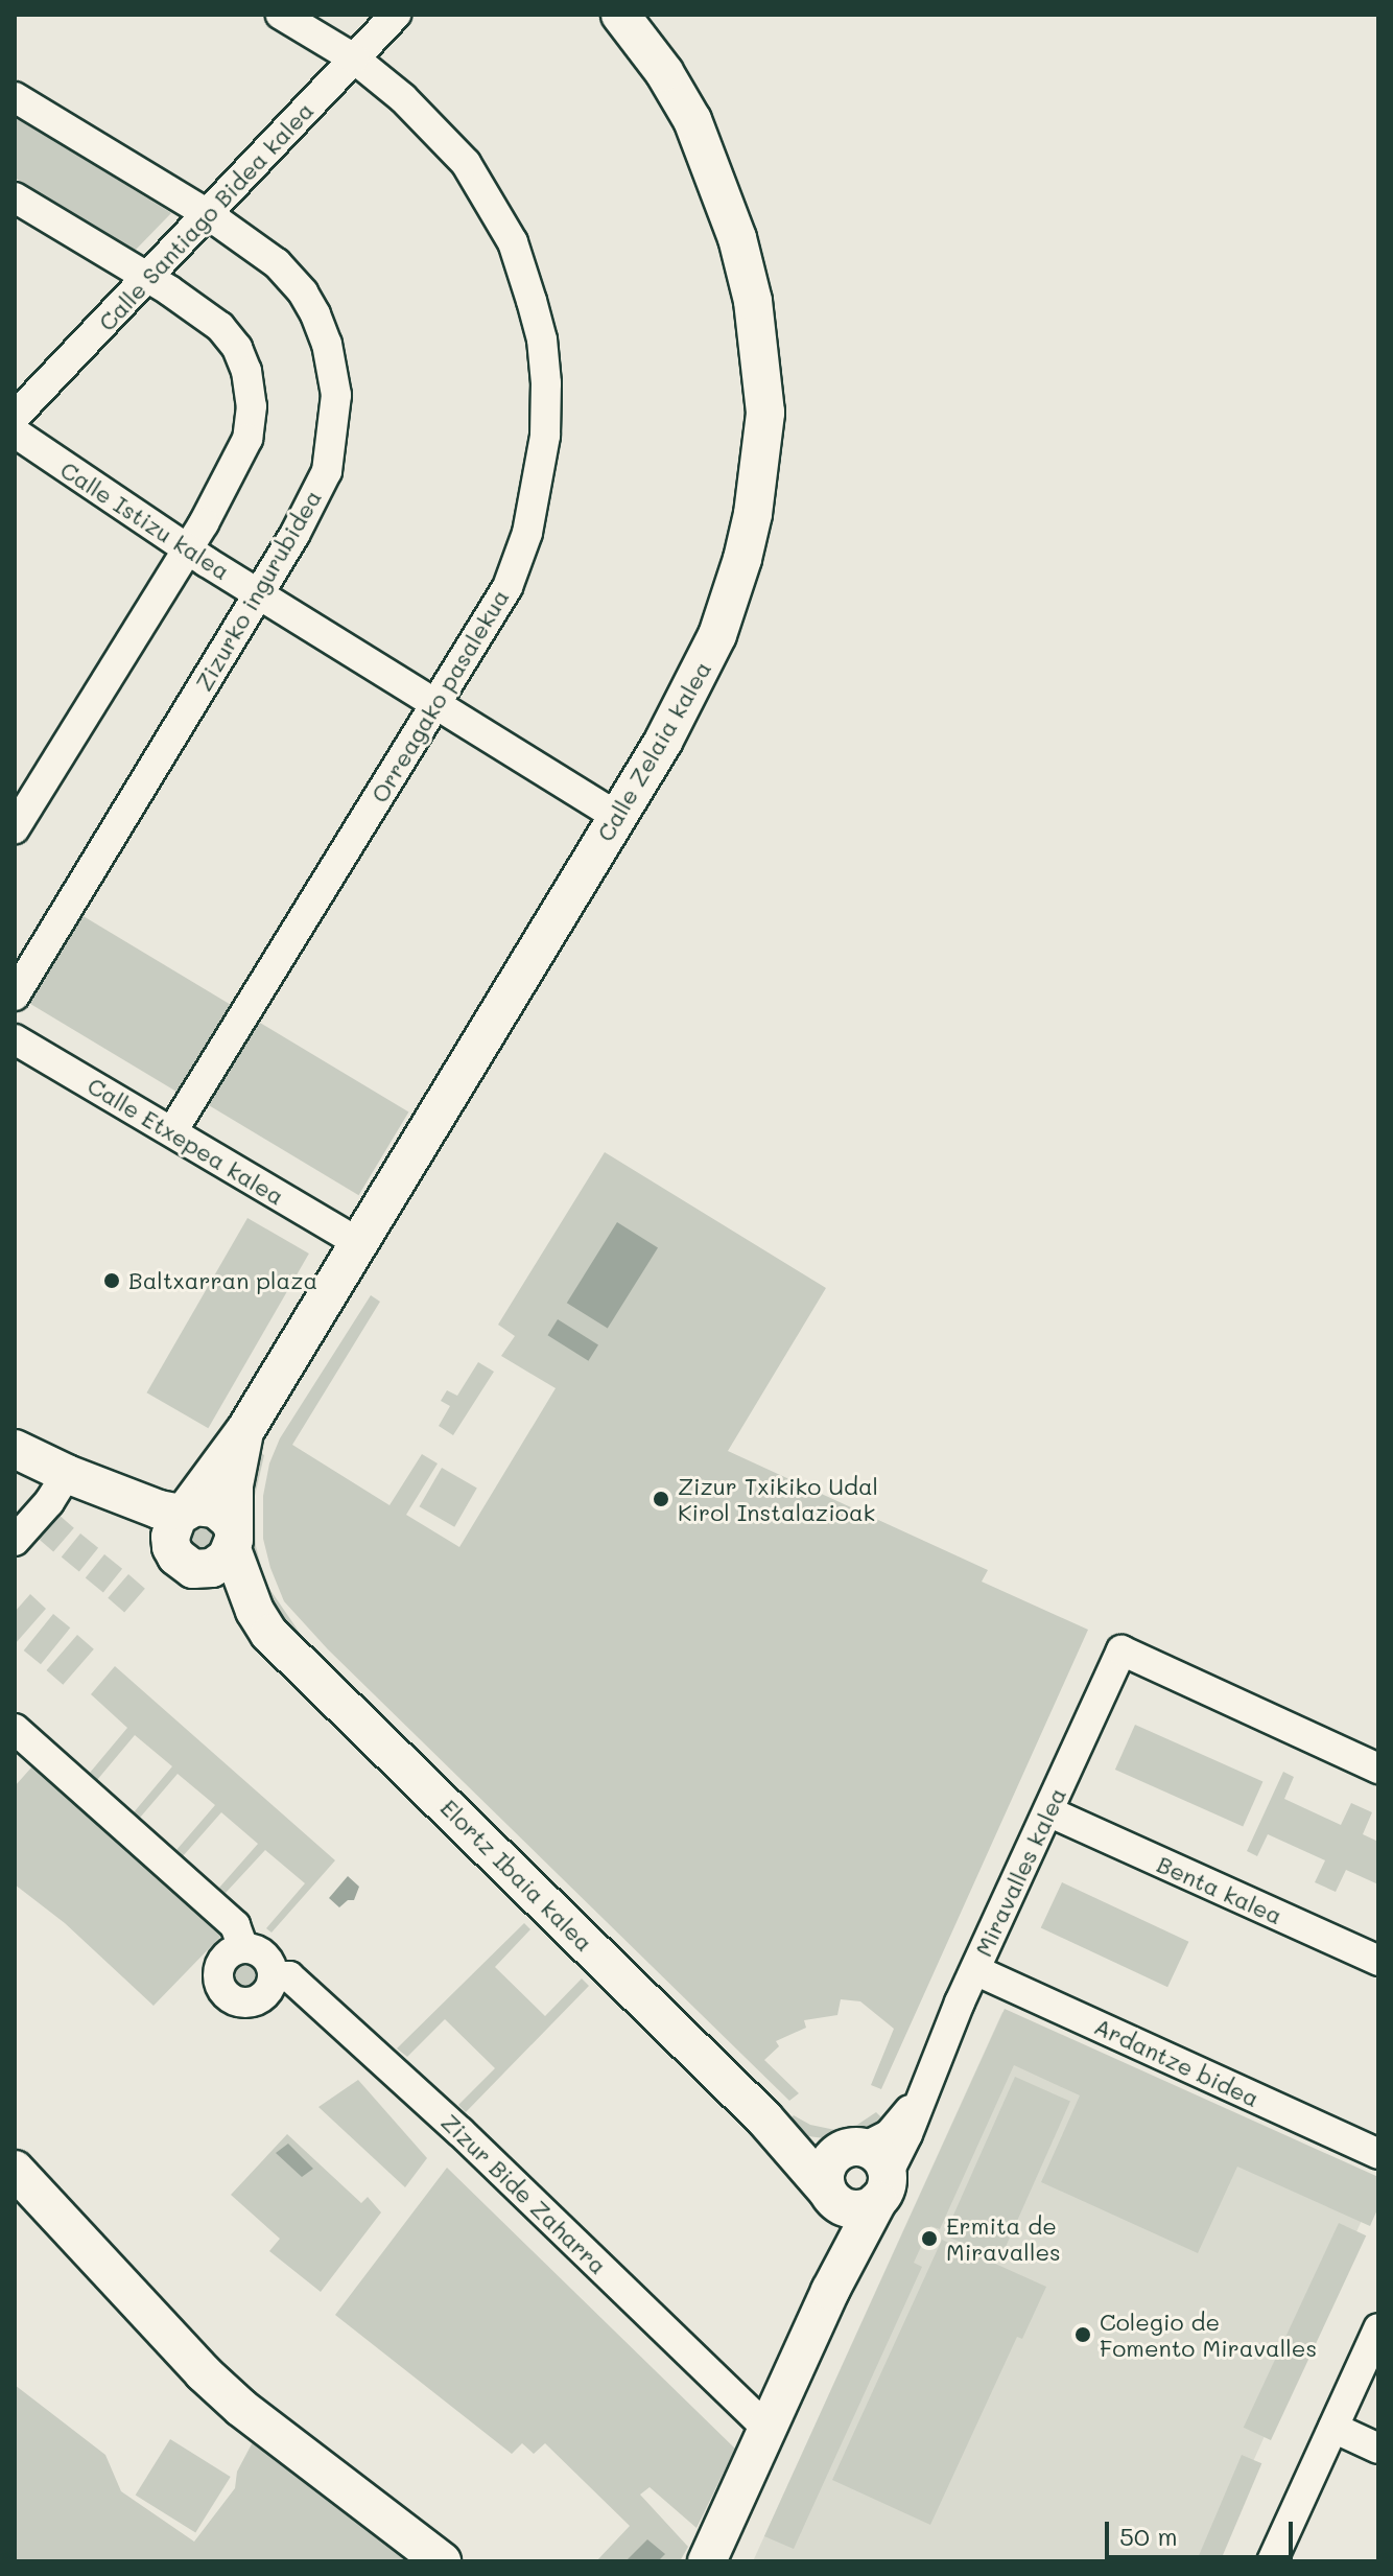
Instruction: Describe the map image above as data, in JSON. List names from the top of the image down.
{
  "streets": {
    "street": [
      "Calle Santiago Bidea kalea",
      "Calle Istizu kalea",
      "Zizurko ingurubidea",
      "Orreagako pasalekua",
      "Calle Zelaia kalea",
      "Calle Etxepea kalea",
      "Miravalles kalea",
      "Elortz Ibaia kalea",
      "Benta kalea",
      "Ardantze bidea",
      "Zizur Bide Zaharra"
    ]
  },
  "crossings": [
    ["Calle Santiago Bidea kalea", "Zizurko ingurubidea"],
    ["Calle Santiago Bidea kalea", "Orreagako pasalekua"],
    ["Calle Istizu kalea", "Zizurko ingurubidea"],
    ["Calle Istizu kalea", "Orreagako pasalekua"],
    ["Calle Istizu kalea", "Calle Zelaia kalea"],
    ["Orreagako pasalekua", "Calle Etxepea kalea"],
    ["Calle Zelaia kalea", "Calle Etxepea kalea"],
    ["Calle Zelaia kalea", "Elortz Ibaia kalea"],
    ["Miravalles kalea", "Elortz Ibaia kalea"],
    ["Miravalles kalea", "Ardantze bidea"],
    ["Miravalles kalea", "Zizur Bide Zaharra"]
  ],
  "places": [
    "Baltxarran plaza",
    "Zizur Txikiko Udal Kirol Instalazioak",
    "Ermita de Miravalles",
    "Colegio de Fomento Miravalles"
  ],
  "scale_bar": "50 m"
}
